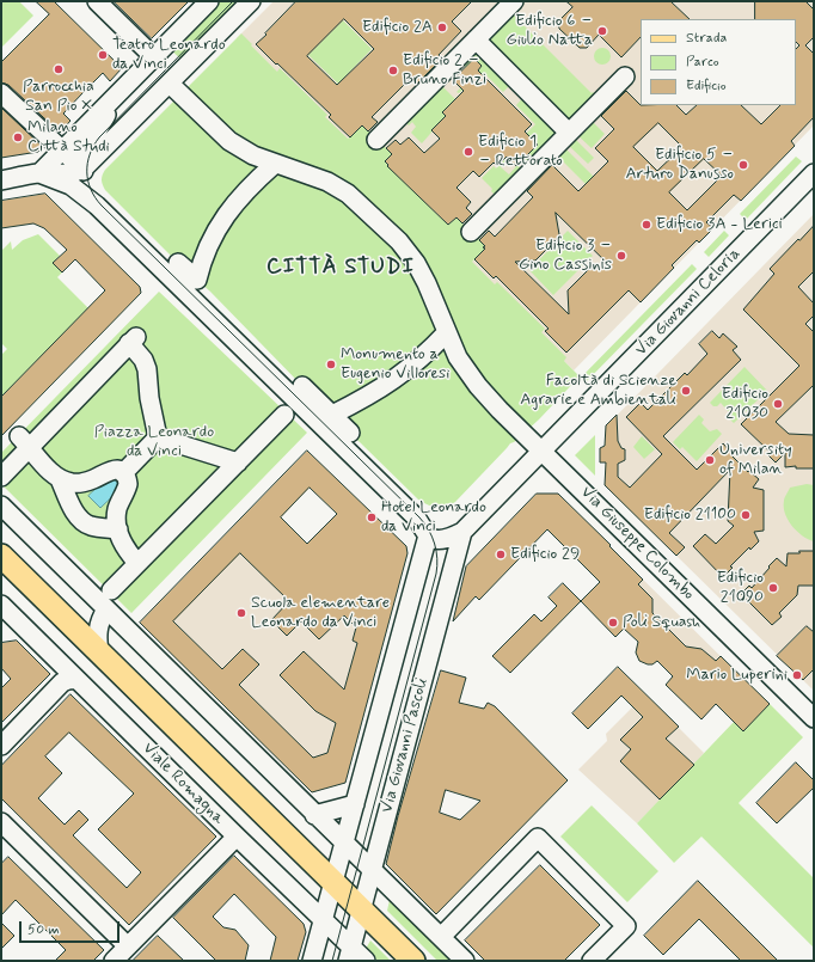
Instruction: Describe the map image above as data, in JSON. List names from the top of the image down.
{
  "streets": {
    "main road": ["Viale Romagna"],
    "street": ["Via Giovanni Celoria", "Via Giuseppe Colombo", "Via Giovanni Pascoli"]
  },
  "crossings": [
    ["Via Giovanni Celoria", "Via Giuseppe Colombo"],
    ["Via Giovanni Pascoli", "Viale Romagna"]
  ],
  "districts": ["CITTÀ STUDI"],
  "parks": ["Piazza Leonardo da Vinci"],
  "places": [
    "Edificio 2A",
    "Edificio 6 – Giulio Natta",
    "Teatro Leonardo da Vinci",
    "Parrocchia San Pio X",
    "Edificio 2 – Bruno Finzi",
    "Milano Città Studi",
    "Edificio 1 – Rettorato",
    "Edificio 5 – Arturo Danusso",
    "Edificio 3A - Lerici",
    "Edificio 3 – Gino Cassinis",
    "Monumento a Eugenio Villoresi",
    "Facoltà di Scienze Agrarie e Ambientali",
    "Edificio 21030",
    "University of Milan",
    "Edificio 21100",
    "Hotel Leonardo da Vinci",
    "Edificio 29",
    "Edificio 21090",
    "Scuola elementare Leonardo da Vinci",
    "Poli Squash",
    "Mario Luperini"
  ],
  "legend": ["Strada", "Parco", "Edificio"],
  "scale_bar": "50 m"
}
